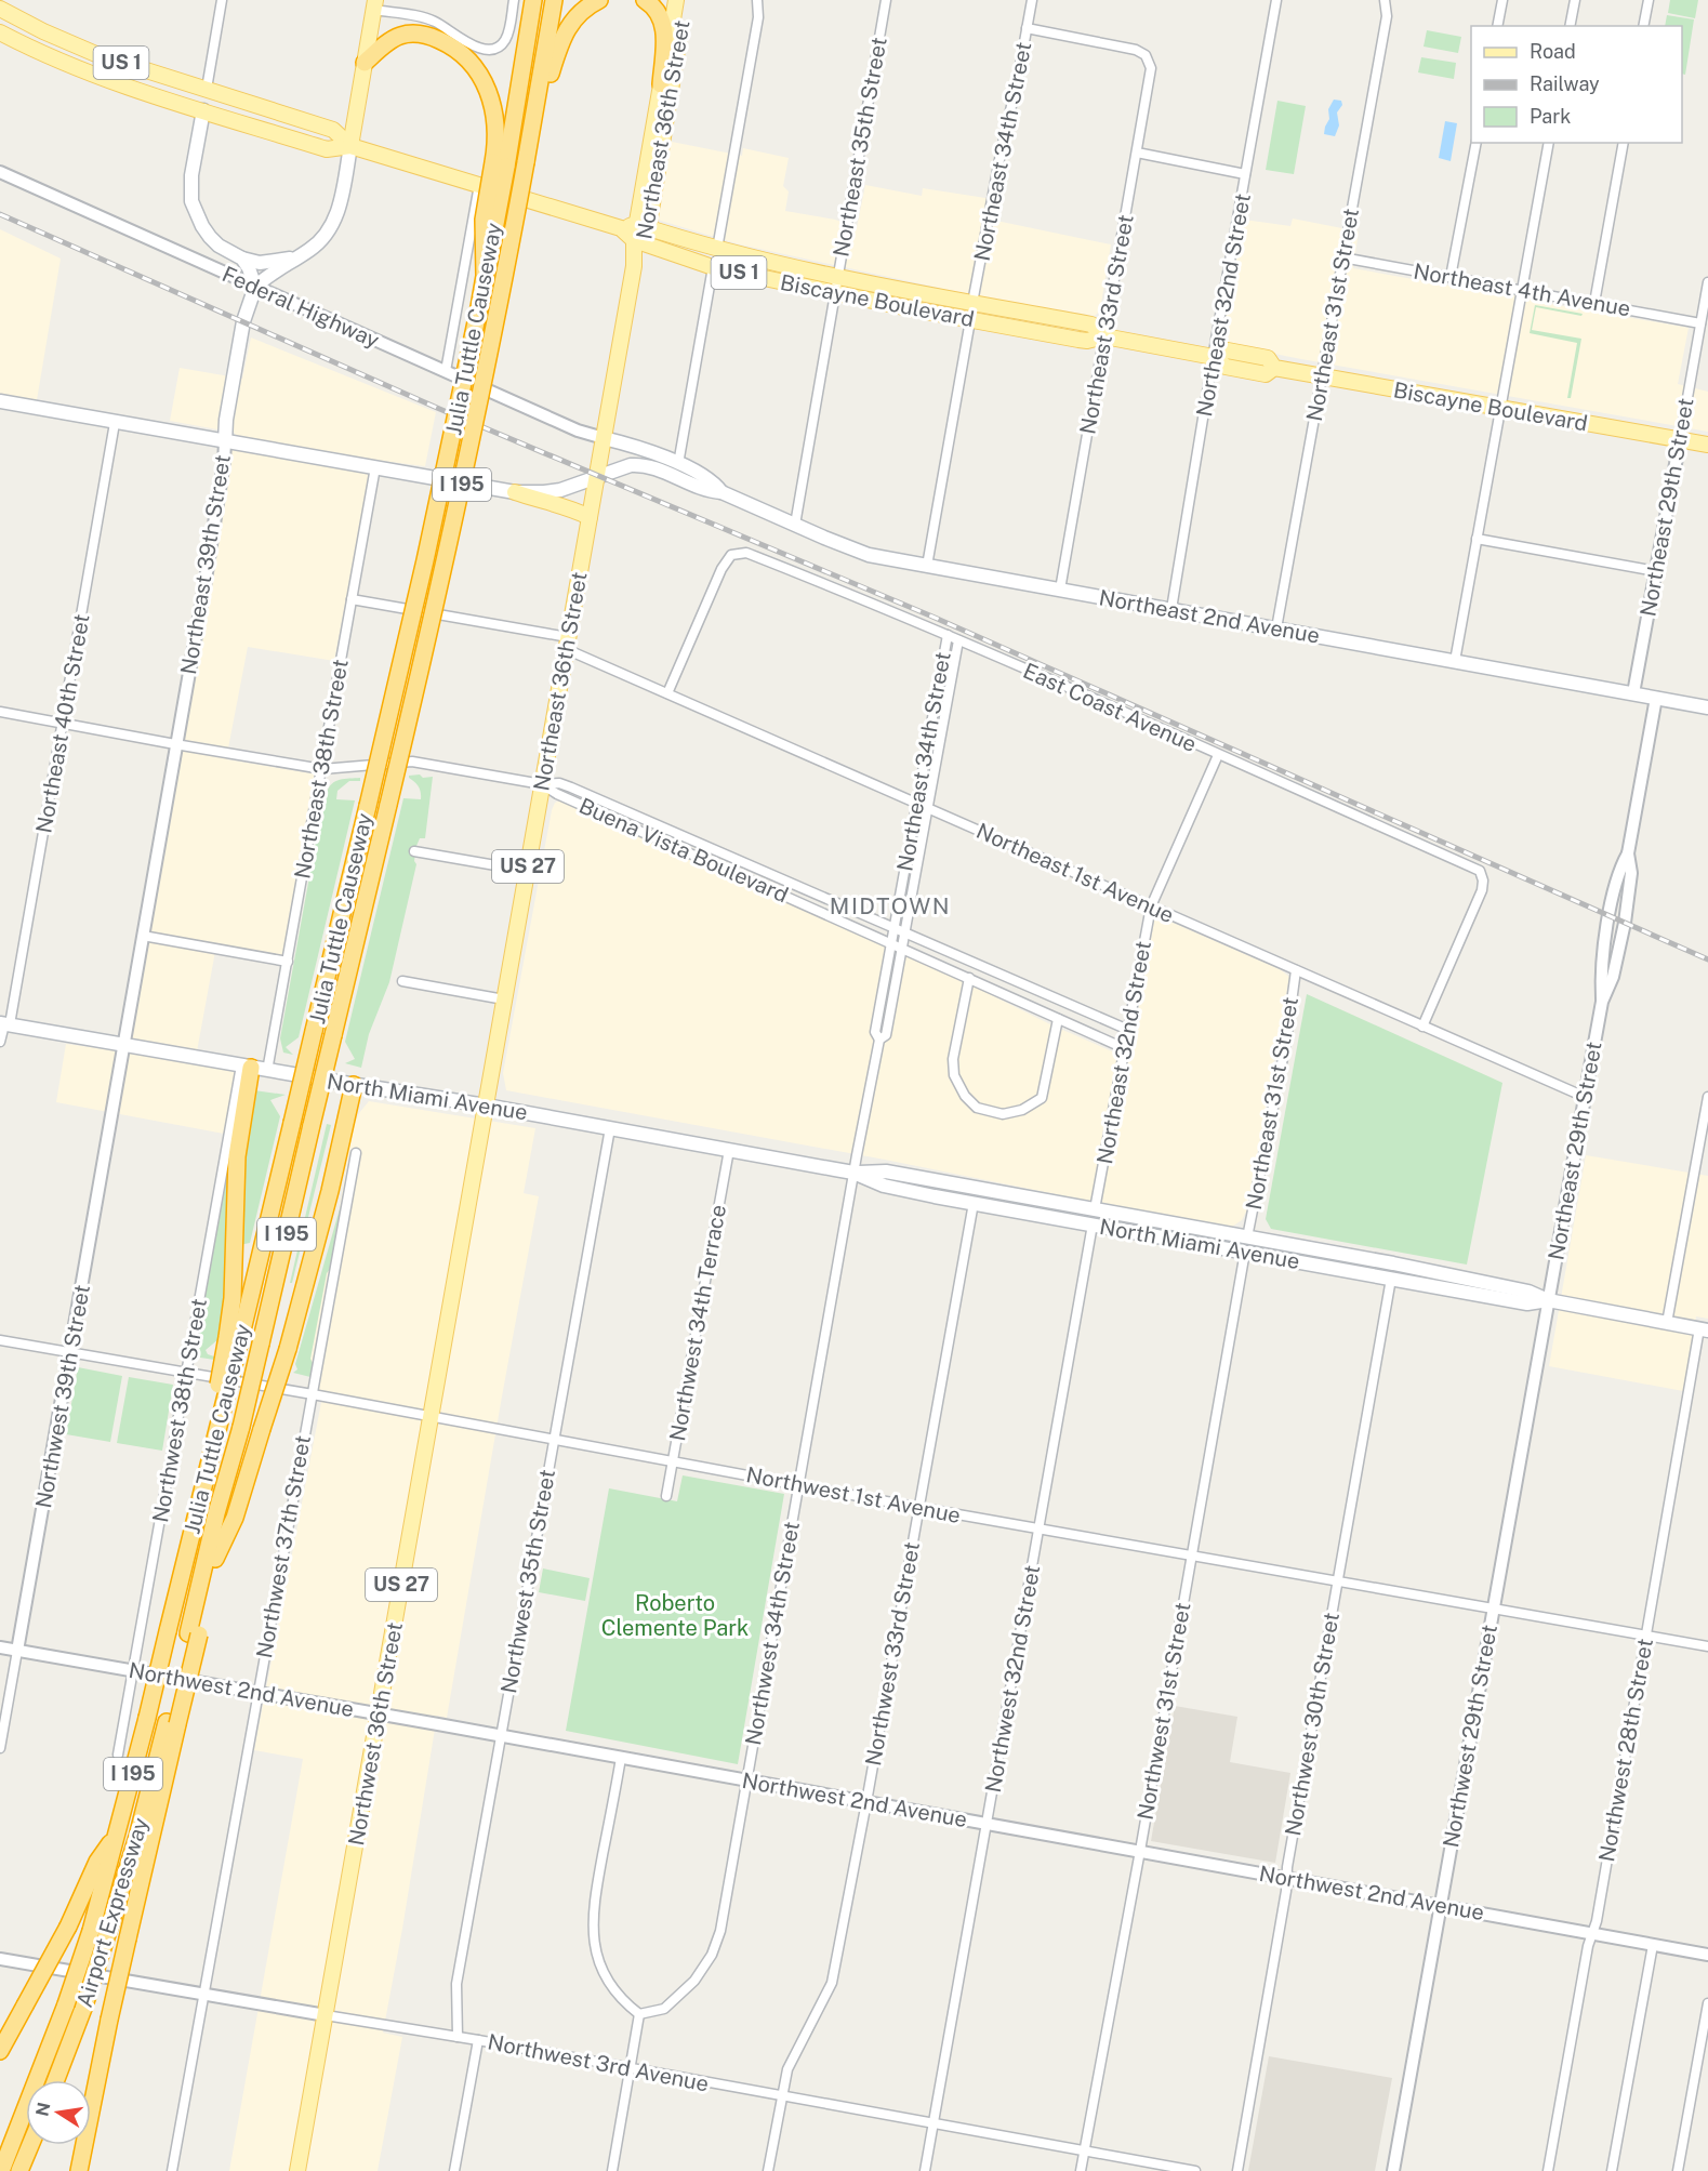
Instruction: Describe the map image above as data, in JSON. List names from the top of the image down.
{
  "streets": {
    "highway": ["Julia Tuttle Causeway", "I 195", "Airport Expressway"],
    "main road": [
      "US 1",
      "Northeast 36th Street",
      "Biscayne Boulevard",
      "Northeast 39th Street",
      "Northeast 2nd Avenue",
      "US 27",
      "North Miami Avenue",
      "Northwest 36th Street"
    ],
    "street": [
      "Northeast 35th Street",
      "Northeast 34th Street",
      "Northeast 4th Avenue",
      "Northeast 32nd Street",
      "Federal Highway",
      "Northeast 31st Street",
      "Northeast 33rd Street",
      "Northeast 29th Street",
      "East Coast Avenue",
      "Northeast 40th Street",
      "Northeast 38th Street",
      "Buena Vista Boulevard",
      "Northeast 1st Avenue",
      "Northwest 34th Terrace",
      "Northwest 39th Street",
      "Northwest 38th Street",
      "Northwest 1st Avenue",
      "Northwest 37th Street",
      "Northwest 35th Street",
      "Northwest 34th Street",
      "Northwest 33rd Street",
      "Northwest 32nd Street",
      "Northwest 2nd Avenue",
      "Northwest 31st Street",
      "Northwest 30th Street",
      "Northwest 29th Street",
      "Northwest 28th Street",
      "Northwest 3rd Avenue"
    ]
  },
  "crossings": [
    ["Northeast 36th Street", "Biscayne Boulevard"],
    ["Northeast 36th Street", "Federal Highway"],
    ["Northeast 36th Street", "Northeast 2nd Avenue"],
    ["Northeast 36th Street", "Buena Vista Boulevard"],
    ["Northeast 36th Street", "Northeast 1st Avenue"],
    ["Northeast 36th Street", "North Miami Avenue"],
    ["Northeast 36th Street", "Northwest 36th Street"],
    ["Northeast 35th Street", "Biscayne Boulevard"],
    ["Northeast 35th Street", "Northeast 2nd Avenue"],
    ["Northeast 34th Street", "Biscayne Boulevard"],
    ["Northeast 34th Street", "Northeast 33rd Street"],
    ["Northeast 34th Street", "East Coast Avenue"],
    ["Northeast 34th Street", "Buena Vista Boulevard"],
    ["Northeast 34th Street", "Northeast 1st Avenue"],
    ["Northeast 34th Street", "North Miami Avenue"],
    ["Northeast 34th Street", "Northwest 34th Street"],
    ["Northeast 4th Avenue", "Northeast 31st Street"],
    ["Northeast 4th Avenue", "Northeast 29th Street"],
    ["Biscayne Boulevard", "Northeast 32nd Street"],
    ["Biscayne Boulevard", "Northeast 31st Street"],
    ["Biscayne Boulevard", "Northeast 33rd Street"],
    ["Biscayne Boulevard", "Northeast 29th Street"],
    ["Northeast 32nd Street", "Northeast 2nd Avenue"],
    ["Northeast 32nd Street", "East Coast Avenue"],
    ["Northeast 32nd Street", "Buena Vista Boulevard"],
    ["Northeast 32nd Street", "Northeast 1st Avenue"],
    ["Northeast 32nd Street", "North Miami Avenue"],
    ["Federal Highway", "Northeast 39th Street"],
    ["Federal Highway", "Northeast 2nd Avenue"],
    ["Northeast 31st Street", "Northeast 2nd Avenue"],
    ["Northeast 31st Street", "Northeast 1st Avenue"],
    ["Northeast 31st Street", "North Miami Avenue"],
    ["Northeast 33rd Street", "Northeast 2nd Avenue"],
    ["Julia Tuttle Causeway", "Airport Expressway"],
    ["Northeast 29th Street", "Northeast 2nd Avenue"],
    ["Northeast 29th Street", "Northeast 1st Avenue"],
    ["Northeast 29th Street", "North Miami Avenue"],
    ["Northeast 29th Street", "Northwest 29th Street"],
    ["Northeast 39th Street", "Northeast 2nd Avenue"],
    ["Northeast 39th Street", "North Miami Avenue"],
    ["Northeast 39th Street", "Northwest 39th Street"],
    ["Northeast 2nd Avenue", "Northeast 40th Street"],
    ["Northeast 2nd Avenue", "Northeast 38th Street"],
    ["East Coast Avenue", "Northeast 1st Avenue"],
    ["Northeast 40th Street", "North Miami Avenue"],
    ["Northeast 38th Street", "Northeast 1st Avenue"],
    ["Northeast 38th Street", "North Miami Avenue"],
    ["North Miami Avenue", "Northwest 34th Terrace"],
    ["North Miami Avenue", "Northwest 39th Street"],
    ["North Miami Avenue", "Northwest 38th Street"],
    ["North Miami Avenue", "Northwest 35th Street"],
    ["North Miami Avenue", "Northwest 34th Street"],
    ["North Miami Avenue", "Northwest 33rd Street"],
    ["North Miami Avenue", "Northwest 32nd Street"],
    ["North Miami Avenue", "Northwest 31st Street"],
    ["North Miami Avenue", "Northwest 30th Street"],
    ["North Miami Avenue", "Northwest 36th Street"],
    ["North Miami Avenue", "Northwest 29th Street"],
    ["North Miami Avenue", "Northwest 28th Street"],
    ["Northwest 34th Terrace", "Northwest 1st Avenue"],
    ["Northwest 39th Street", "Northwest 1st Avenue"],
    ["Northwest 39th Street", "Northwest 2nd Avenue"],
    ["Northwest 38th Street", "Northwest 1st Avenue"],
    ["Northwest 38th Street", "Northwest 2nd Avenue"],
    ["Northwest 1st Avenue", "Northwest 37th Street"],
    ["Northwest 1st Avenue", "Northwest 35th Street"],
    ["Northwest 1st Avenue", "Northwest 34th Street"],
    ["Northwest 1st Avenue", "Northwest 33rd Street"],
    ["Northwest 1st Avenue", "Northwest 32nd Street"],
    ["Northwest 1st Avenue", "Northwest 31st Street"],
    ["Northwest 1st Avenue", "Northwest 30th Street"],
    ["Northwest 1st Avenue", "Northwest 36th Street"],
    ["Northwest 1st Avenue", "Northwest 29th Street"],
    ["Northwest 1st Avenue", "Northwest 28th Street"],
    ["Northwest 37th Street", "Northwest 2nd Avenue"],
    ["Northwest 37th Street", "Northwest 3rd Avenue"],
    ["Northwest 35th Street", "Northwest 2nd Avenue"],
    ["Northwest 35th Street", "Northwest 3rd Avenue"],
    ["Northwest 34th Street", "Northwest 2nd Avenue"],
    ["Northwest 33rd Street", "Northwest 2nd Avenue"],
    ["Northwest 33rd Street", "Northwest 3rd Avenue"],
    ["Northwest 32nd Street", "Northwest 2nd Avenue"],
    ["Northwest 32nd Street", "Northwest 3rd Avenue"],
    ["Northwest 2nd Avenue", "Northwest 31st Street"],
    ["Northwest 2nd Avenue", "Northwest 30th Street"],
    ["Northwest 2nd Avenue", "Northwest 36th Street"],
    ["Northwest 2nd Avenue", "Northwest 29th Street"],
    ["Northwest 2nd Avenue", "Northwest 28th Street"],
    ["Northwest 31st Street", "Northwest 3rd Avenue"],
    ["Northwest 36th Street", "Northwest 3rd Avenue"]
  ],
  "districts": ["MIDTOWN"],
  "parks": ["Roberto Clemente Park"],
  "legend": ["Road", "Railway", "Park"],
  "north": "left"
}
